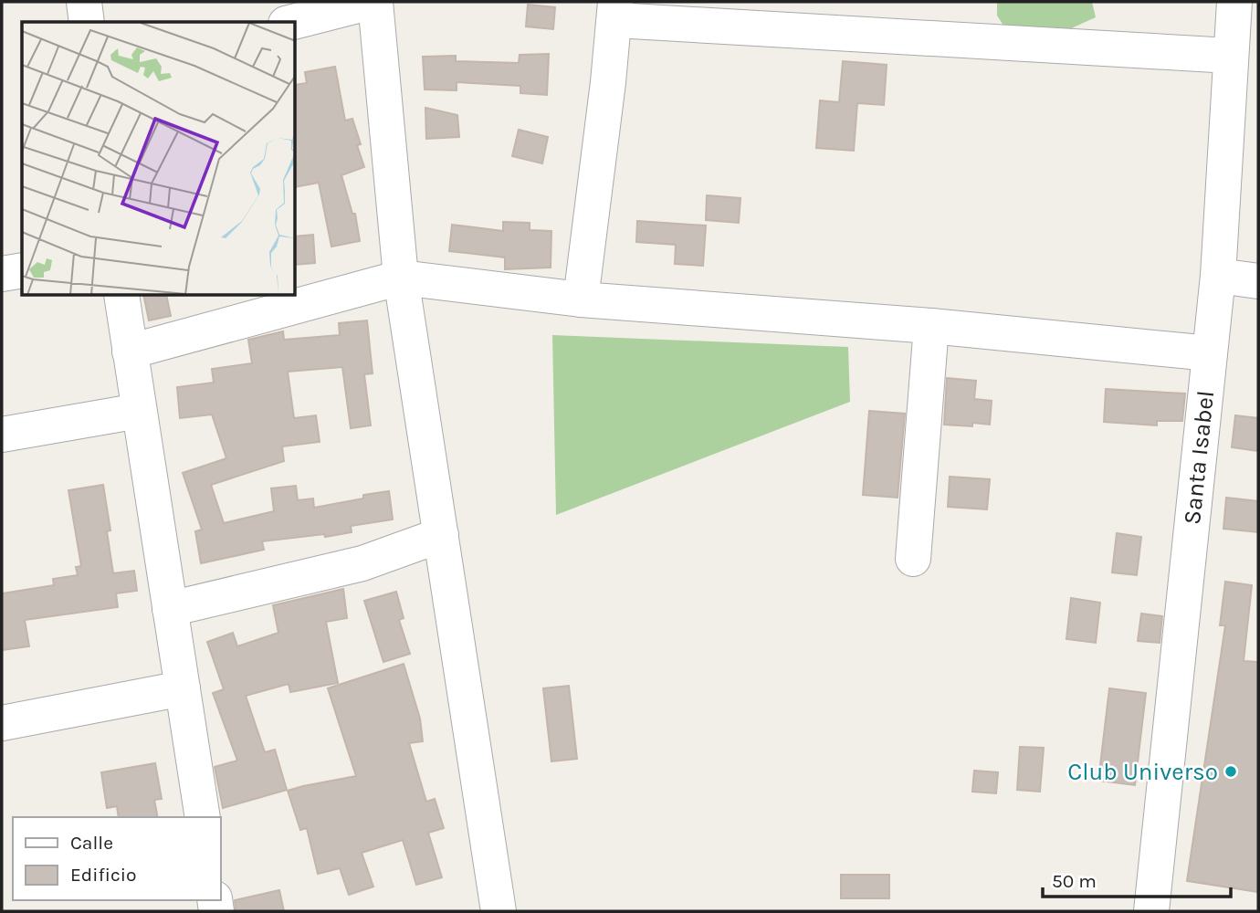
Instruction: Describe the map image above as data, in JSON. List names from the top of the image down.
{
  "streets": {
    "street": ["Santa Isabel"]
  },
  "places": ["Club Universo"],
  "legend": ["Calle", "Edificio"],
  "scale_bar": "50 m"
}
